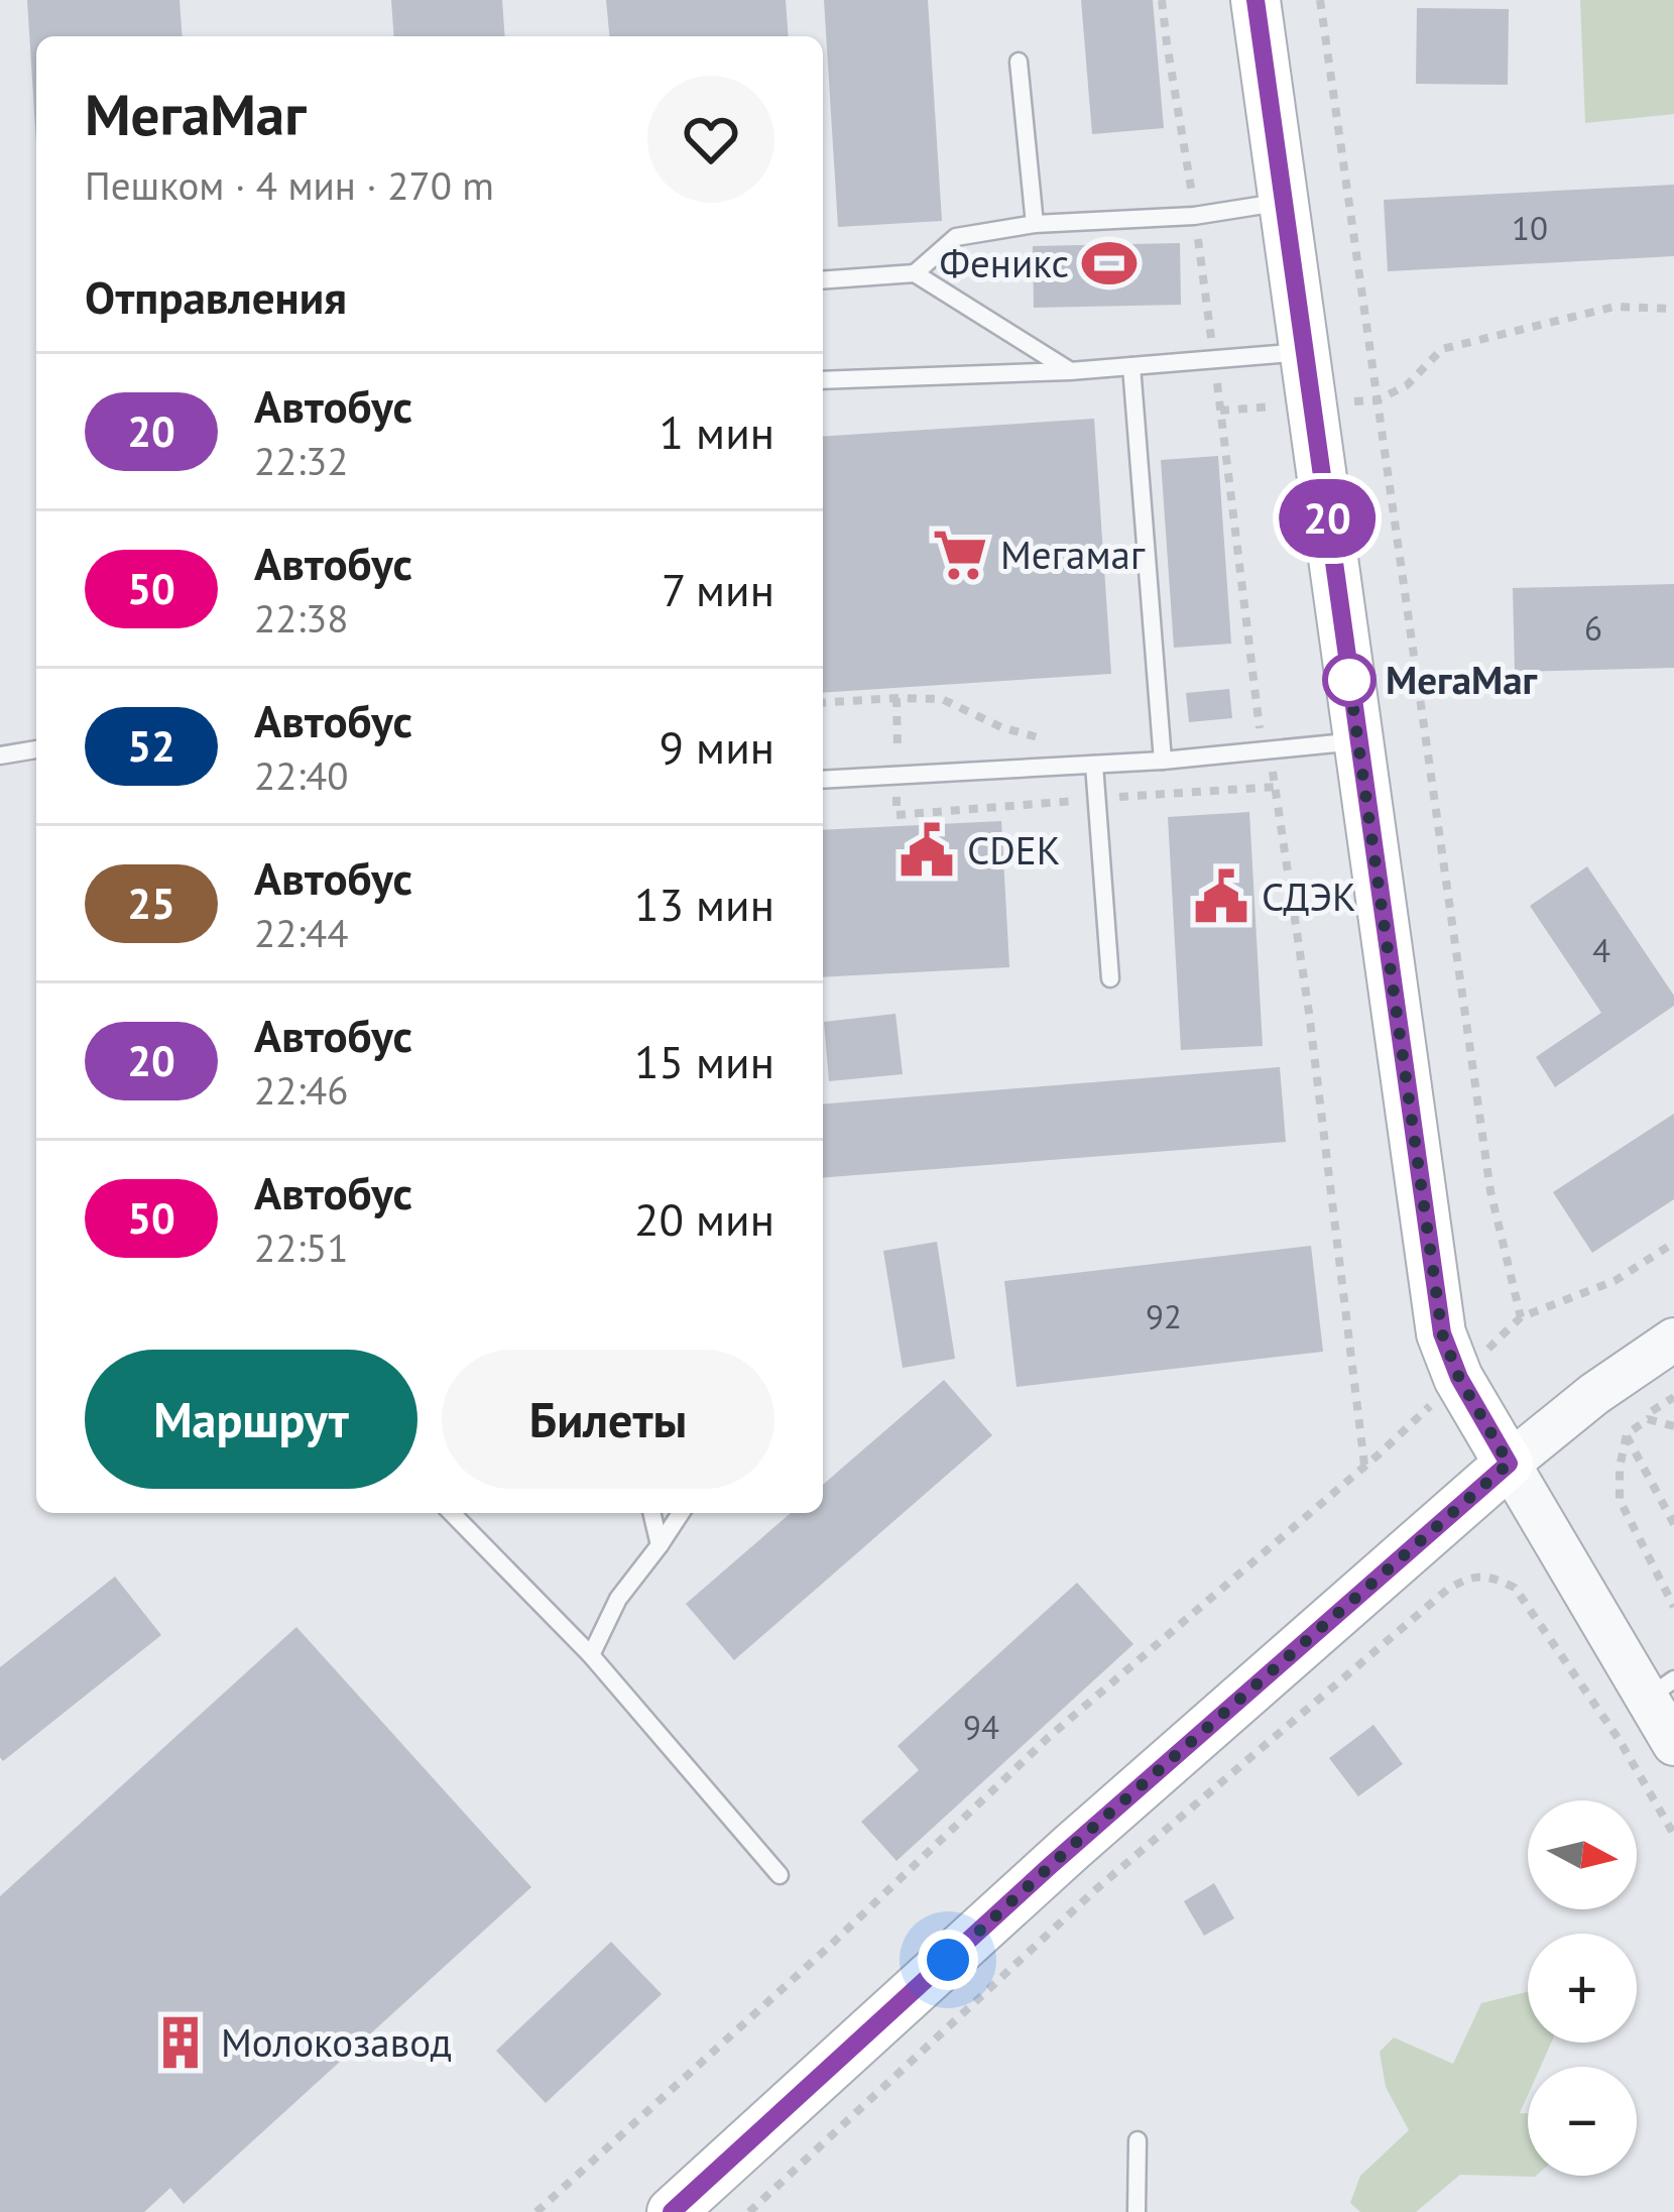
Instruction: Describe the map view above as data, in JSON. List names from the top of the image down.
{
  "places": {
    "sports": ["Феникс"],
    "supermarket": ["Мегамаг"],
    "other": ["МегаМаг"],
    "public building": ["CDEK", "СДЭК"],
    "building": ["Молокозавод"]
  },
  "lines": ["bus line 20"],
  "house_numbers": [
    "10",
    "6",
    "4",
    "92",
    "94"
  ],
  "north": "right",
  "page": {
    "on_map": "20",
    "heading": [
      ["МегаМаг", "Пешком · 4 мин · 270 m"],
      "Отправления"
    ],
    "list": [
      {
        "mark": "20",
        "name": "Автобус",
        "note": "22:32",
        "value": "1 мин"
      },
      {
        "mark": "50",
        "name": "Автобус",
        "note": "22:38",
        "value": "7 мин"
      },
      {
        "mark": "52",
        "name": "Автобус",
        "note": "22:40",
        "value": "9 мин"
      },
      {
        "mark": "25",
        "name": "Автобус",
        "note": "22:44",
        "value": "13 мин"
      },
      {
        "mark": "20",
        "name": "Автобус",
        "note": "22:46",
        "value": "15 мин"
      },
      {
        "mark": "50",
        "name": "Автобус",
        "note": "22:51",
        "value": "20 мин"
      }
    ],
    "buttons": ["Маршрут", "Билеты"],
    "map_buttons": ["+", "−"]
  }
}
